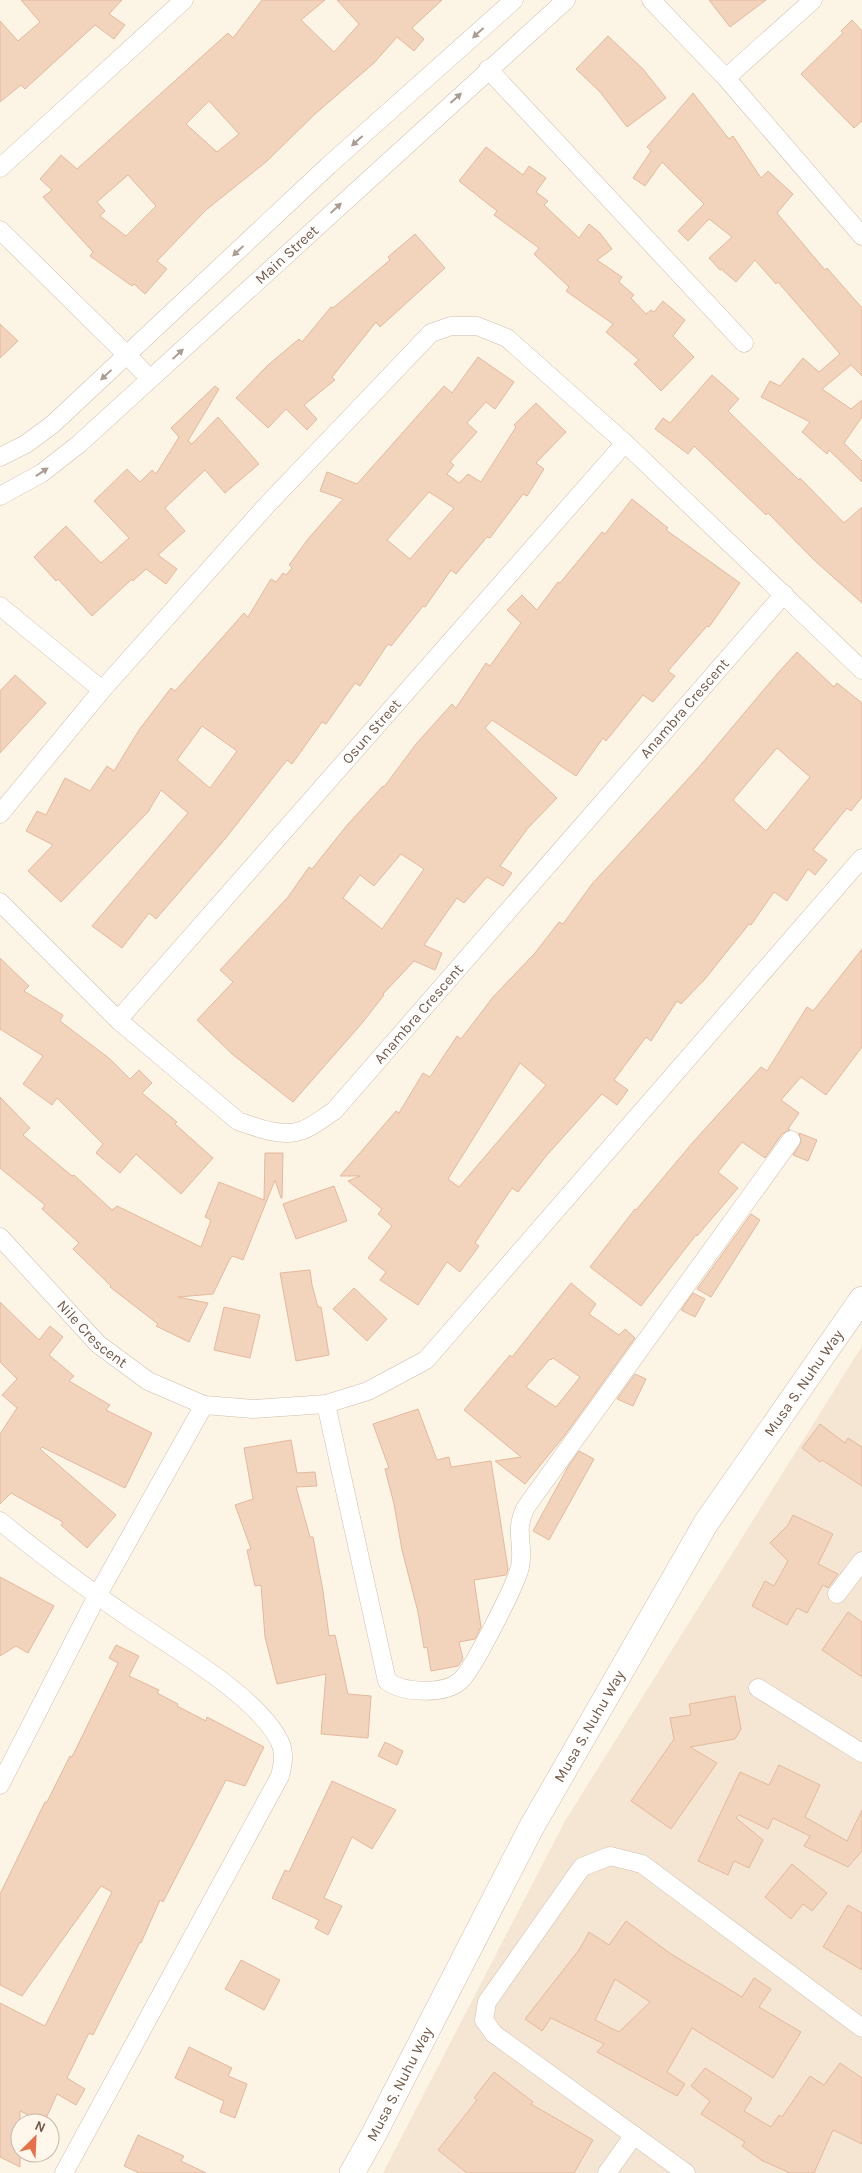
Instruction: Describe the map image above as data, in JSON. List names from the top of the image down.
{
  "streets": {
    "street": [
      "Main Street",
      "Anambra Crescent",
      "Osun Street",
      "Nile Crescent",
      "Musa S. Nuhu Way"
    ]
  },
  "crossings": [
    ["Anambra Crescent", "Osun Street"]
  ],
  "north": "top right"
}
